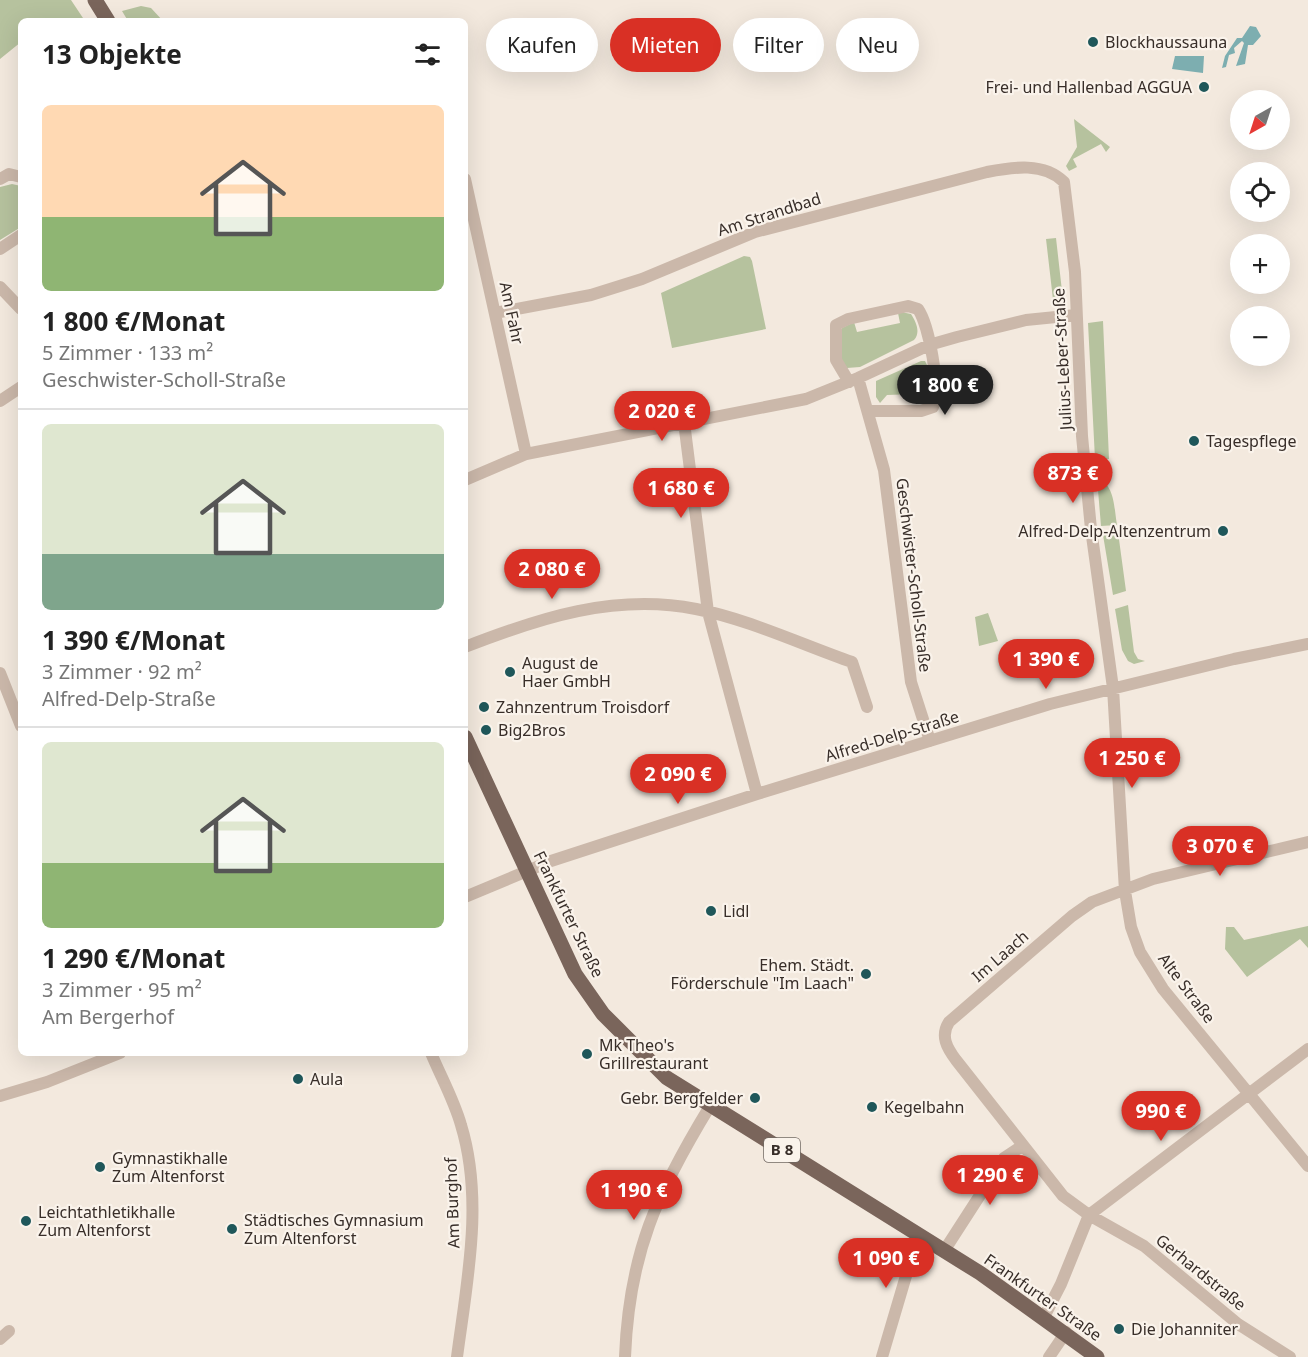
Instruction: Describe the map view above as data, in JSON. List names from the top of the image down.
{
  "streets": {
    "main road": ["Frankfurter Straße", "B 8"],
    "street": [
      "Am Strandbad",
      "Am Fahr",
      "Julius-Leber-Straße",
      "Geschwister-Scholl-Straße",
      "Alfred-Delp-Straße",
      "Im Laach",
      "Alte Straße",
      "Am Burghof",
      "Gerhardstraße"
    ]
  },
  "crossings": [
    ["Am Strandbad", "Am Fahr"],
    ["Am Strandbad", "Julius-Leber-Straße"],
    ["Julius-Leber-Straße", "Alfred-Delp-Straße"],
    ["Julius-Leber-Straße", "Alte Straße"],
    ["Geschwister-Scholl-Straße", "Alfred-Delp-Straße"],
    ["Alfred-Delp-Straße", "Frankfurter Straße"],
    ["Alfred-Delp-Straße", "Alte Straße"],
    ["Im Laach", "Alte Straße"],
    ["Im Laach", "Gerhardstraße"]
  ],
  "places": [
    "Blockhaussauna",
    "Frei- und Hallenbad AGGUA",
    "Tagespflege",
    "Alfred-Delp-Altenzentrum",
    "August de Haer GmbH",
    "Zahnzentrum Troisdorf",
    "Big2Bros",
    "Lidl",
    "Ehem. Städt. Förderschule \"Im Laach\"",
    "Mk Theo's Grillrestaurant",
    "Aula",
    "Gebr. Bergfelder",
    "Kegelbahn",
    "Gymnastikhalle Zum Altenforst",
    "Leichtathletikhalle Zum Altenforst",
    "Städtisches Gymnasium Zum Altenforst",
    "Die Johanniter"
  ],
  "north": "bottom left",
  "page": {
    "chip": [
      "Kaufen",
      "Mieten",
      "Filter",
      "Neu"
    ],
    "heading": "13 Objekte",
    "map_buttons": ["+", "−"],
    "list": [
      {
        "name": "1 800 €/Monat",
        "note": "5 Zimmer · 133 m² · Geschwister-Scholl-Straße"
      },
      {
        "name": "1 390 €/Monat",
        "note": "3 Zimmer · 92 m² · Alfred-Delp-Straße"
      },
      {
        "name": "1 290 €/Monat",
        "note": "3 Zimmer · 95 m² · Am Bergerhof"
      }
    ],
    "price": [
      "1 800 €",
      "2 020 €",
      "873 €",
      "1 680 €",
      "2 080 €",
      "1 390 €",
      "1 250 €",
      "2 090 €",
      "3 070 €",
      "990 €",
      "1 290 €",
      "1 190 €",
      "1 090 €"
    ]
  }
}
